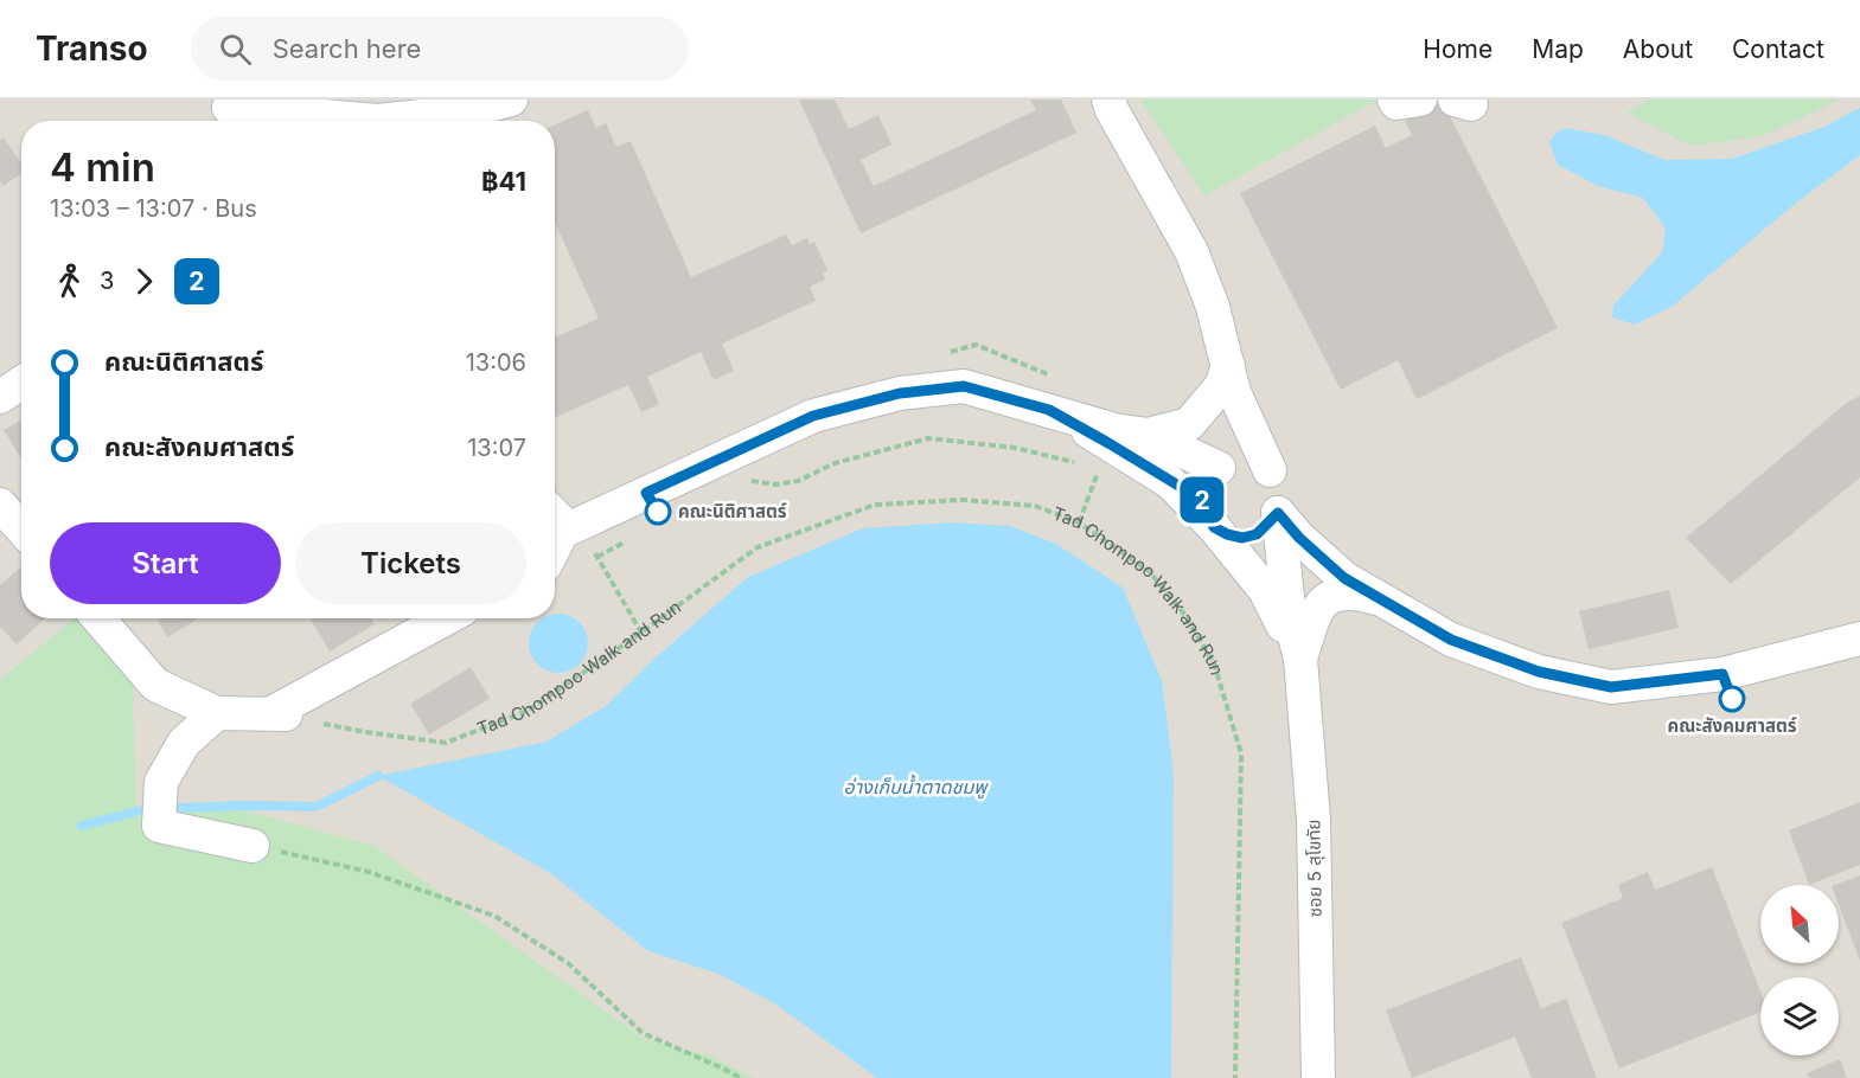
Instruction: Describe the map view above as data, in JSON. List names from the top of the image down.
{
  "streets": {
    "street": ["ซอย 5 สุโขทัย"],
    "path": ["Tad Chompoo Walk and Run"]
  },
  "water": ["อ่างเก็บน้ำตาดชมพู"],
  "places": ["คณะนิติศาสตร์", "คณะสังคมศาสตร์"],
  "lines": ["bus line 2"],
  "north": "top left",
  "page": {
    "header": "Transo",
    "search": "Search here",
    "nav": [
      "Home",
      "Map",
      "About",
      "Contact"
    ],
    "on_map": "2",
    "heading": ["4 min", "13:03 – 13:07 · Bus", "฿41"],
    "legs": ["3", "2"],
    "list": [
      {
        "name": "คณะนิติศาสตร์",
        "value": "13:06"
      },
      {
        "name": "คณะสังคมศาสตร์",
        "value": "13:07"
      }
    ],
    "buttons": ["Start", "Tickets"]
  }
}
